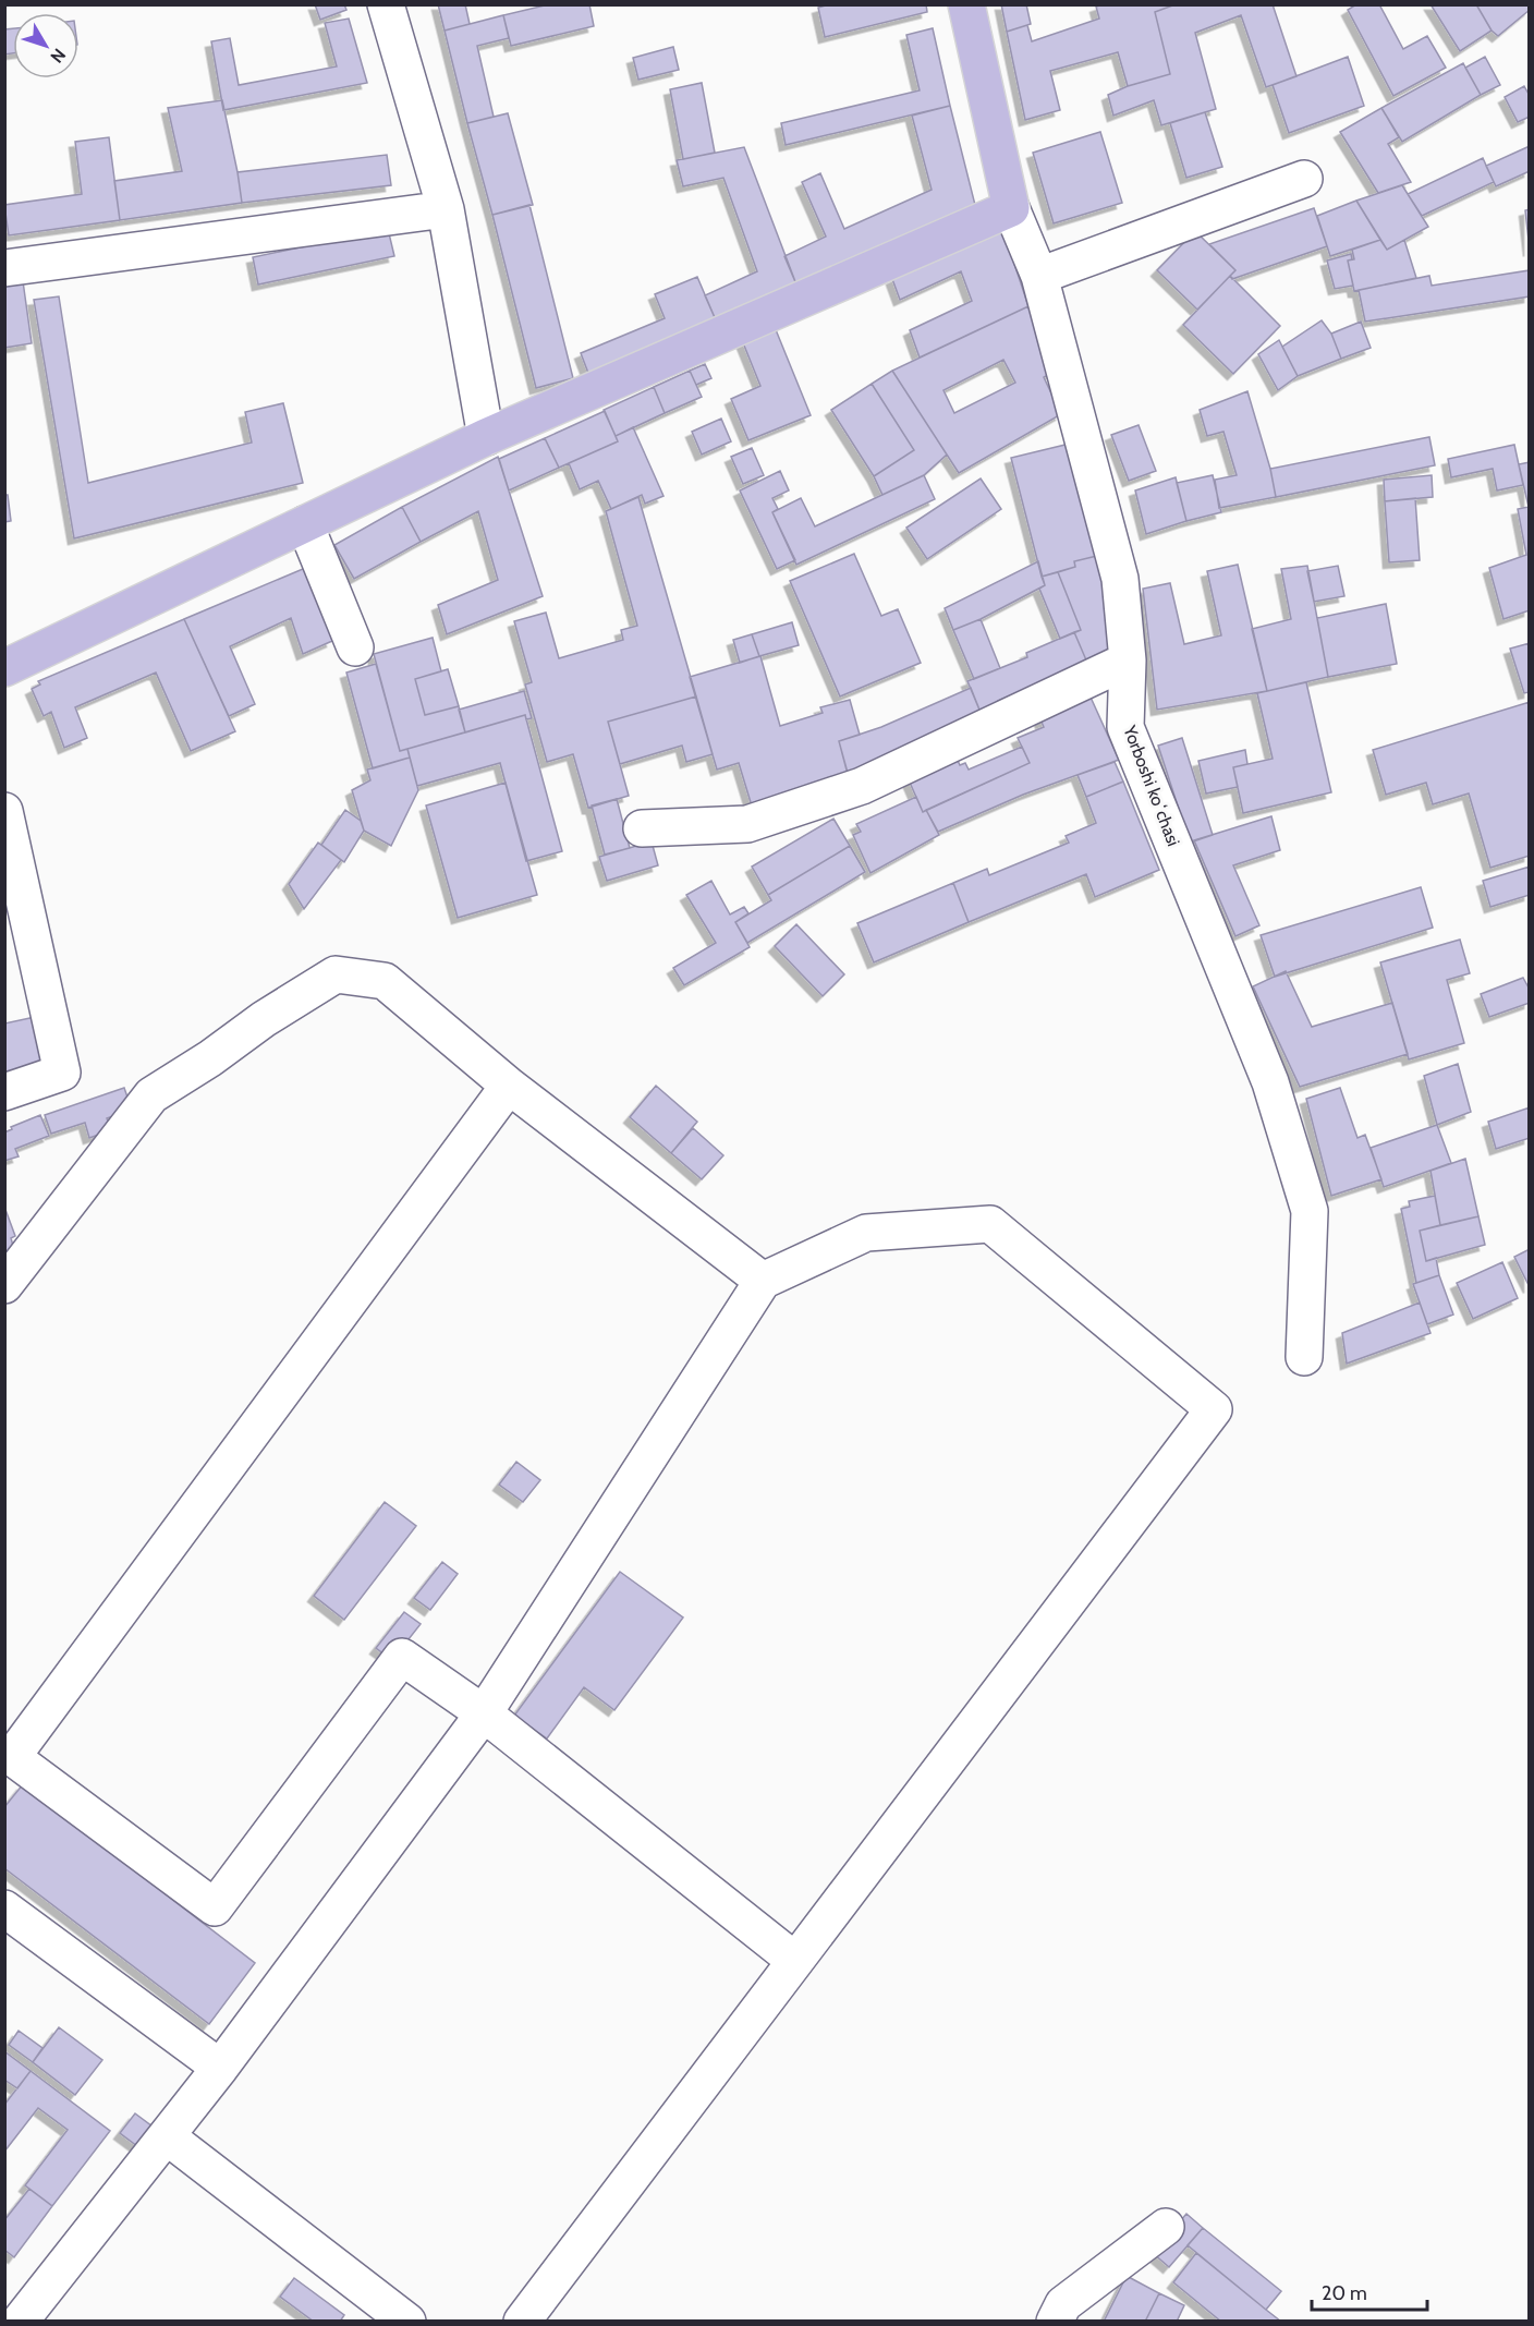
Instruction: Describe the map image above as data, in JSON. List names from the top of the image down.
{
  "streets": {
    "street": ["Yorboshi koʻchasi"]
  },
  "scale_bar": "20 m",
  "north": "bottom right"
}
